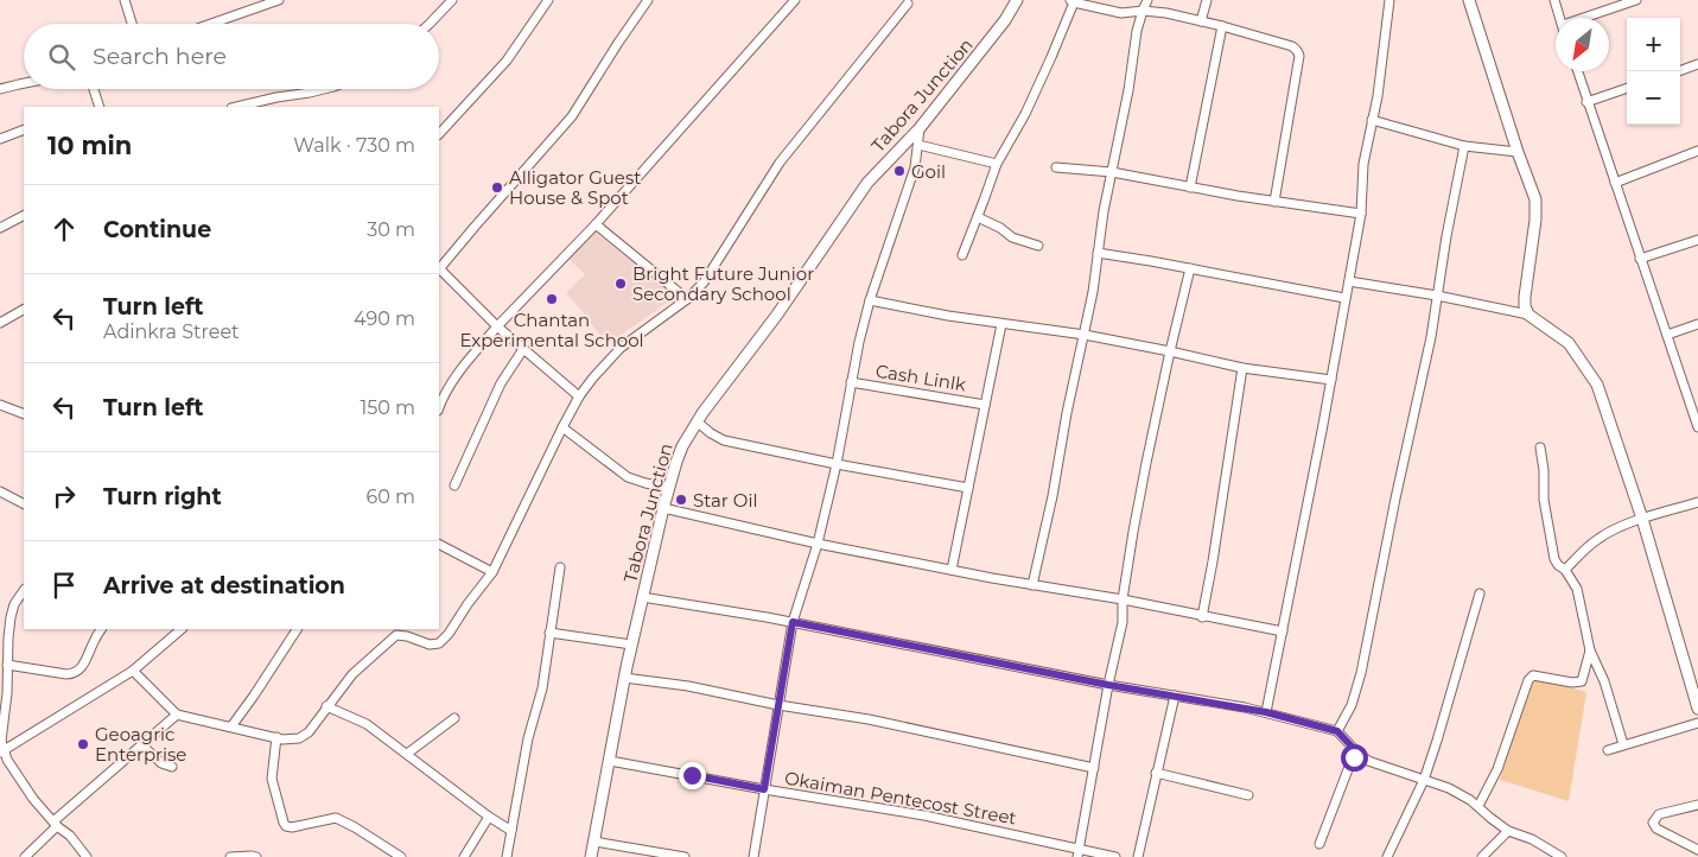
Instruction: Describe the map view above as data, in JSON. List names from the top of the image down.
{
  "streets": {
    "street": ["Tabora Junction", "Cash Linlk", "Okaiman Pentecost Street"]
  },
  "crossings": [
    ["Tabora Junction", "Okaiman Pentecost Street"]
  ],
  "places": [
    "Goil",
    "Alligator Guest House & Spot",
    "Bright Future Junior Secondary School",
    "Chantan Experimental School",
    "Star Oil",
    "Geoagric Enterprise"
  ],
  "north": "bottom left",
  "page": {
    "map_buttons": ["+", "−"],
    "search": "Search here",
    "heading": ["10 min", "Walk · 730 m"],
    "list": [
      ["Continue", "30 m"],
      ["Turn left", "Adinkra Street", "490 m"],
      ["Turn left", "150 m"],
      ["Turn right", "60 m"],
      "Arrive at destination"
    ]
  }
}
